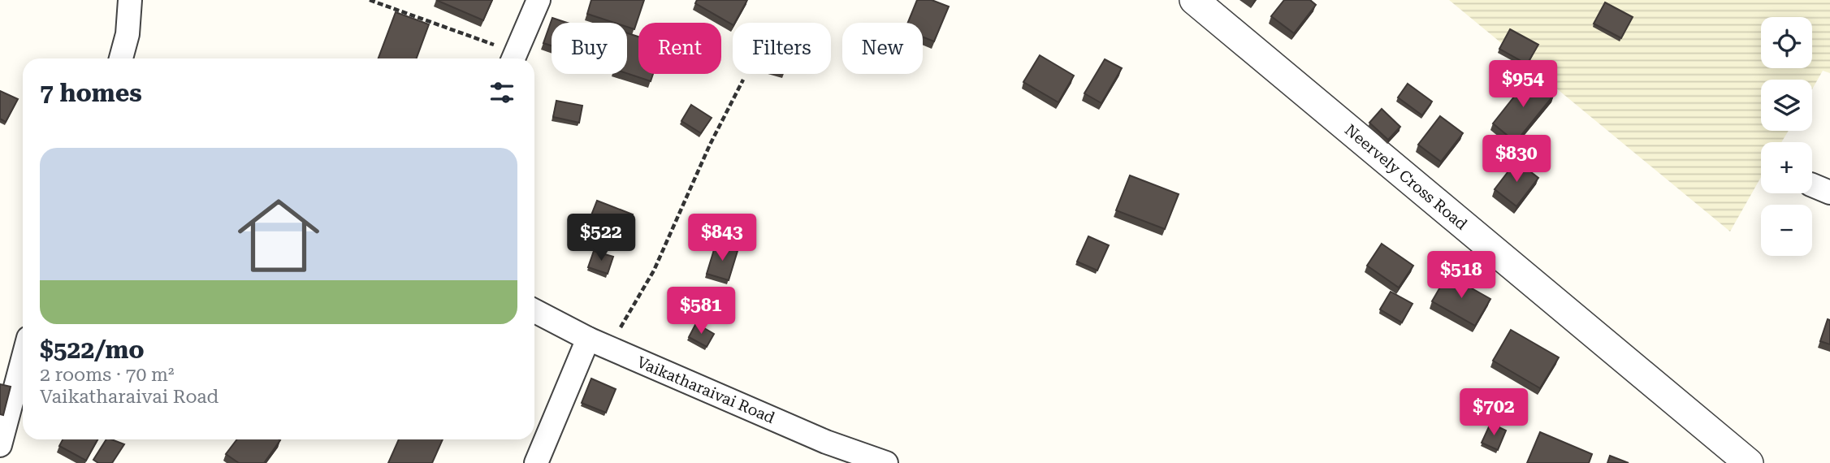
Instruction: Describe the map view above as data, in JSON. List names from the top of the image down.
{
  "streets": {
    "street": ["Neervely Cross Road", "Vaikatharaivai Road"]
  },
  "page": {
    "map_buttons": ["+", "−"],
    "chip": [
      "Buy",
      "Rent",
      "Filters",
      "New"
    ],
    "heading": "7 homes",
    "price": [
      "$954",
      "$830",
      "$522",
      "$843",
      "$518",
      "$581",
      "$702"
    ],
    "list": [
      {
        "name": "$522/mo",
        "note": "2 rooms · 70 m² · Vaikatharaivai Road"
      }
    ]
  }
}
